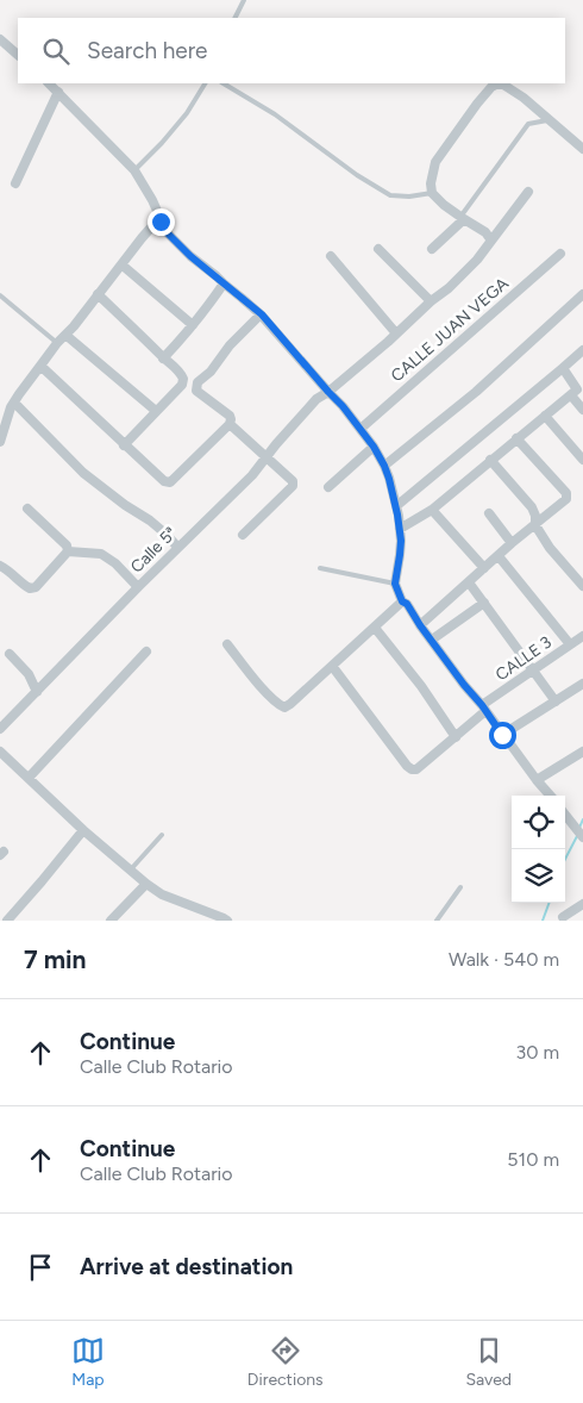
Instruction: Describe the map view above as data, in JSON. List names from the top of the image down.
{
  "streets": {
    "street": ["CALLE JUAN VEGA", "Calle 5ª", "CALLE 3"]
  },
  "page": {
    "search": "Search here",
    "heading": ["7 min", "Walk · 540 m"],
    "list": [
      ["Continue", "Calle Club Rotario", "30 m"],
      ["Continue", "Calle Club Rotario", "510 m"],
      "Arrive at destination"
    ],
    "nav": ["Map", "Directions", "Saved"]
  }
}
